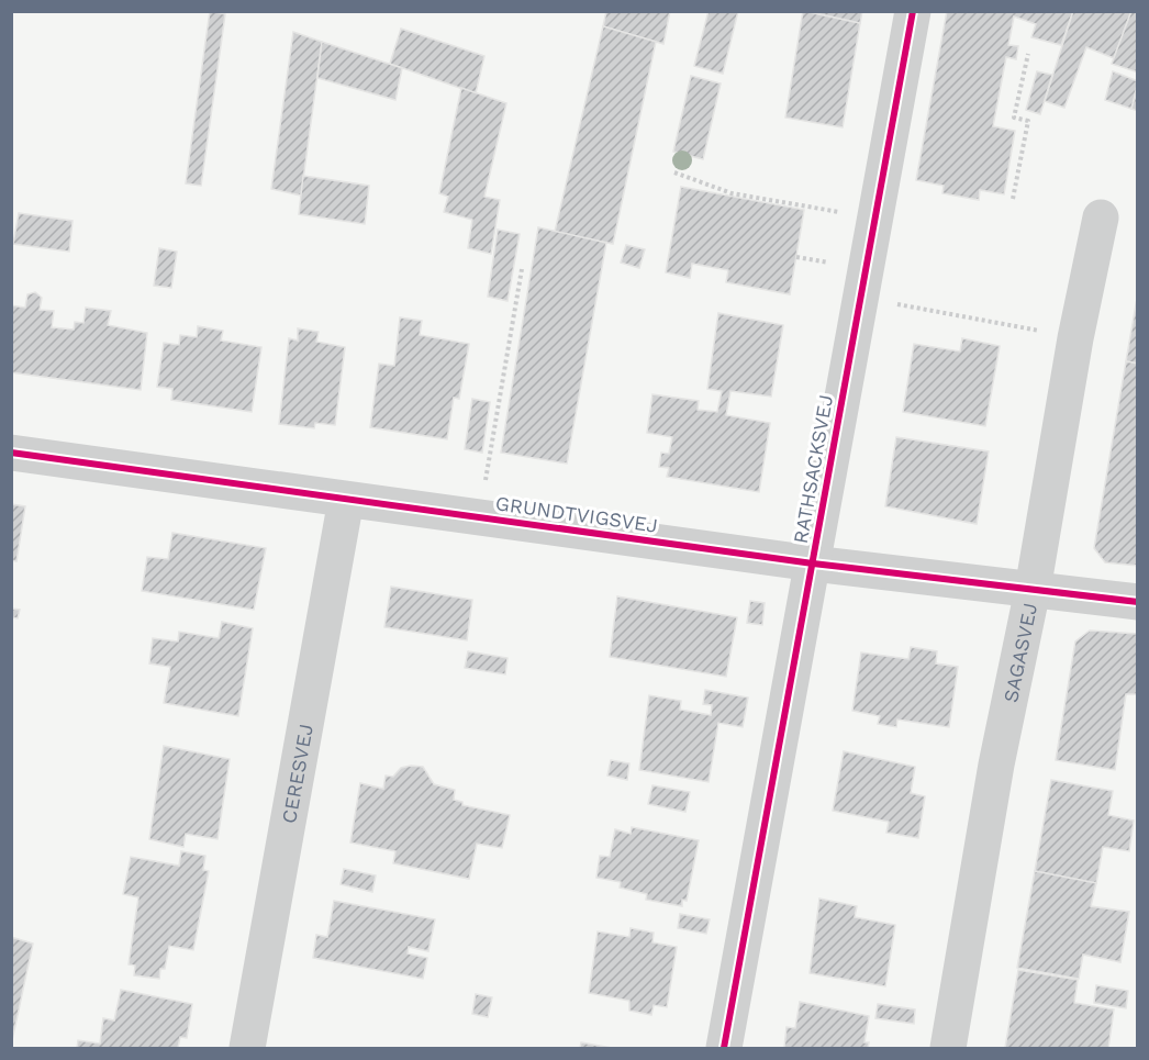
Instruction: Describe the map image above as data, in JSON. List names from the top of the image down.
{
  "streets": {
    "street": [
      "RATHSACKSVEJ",
      "GRUNDTVIGSVEJ",
      "SAGASVEJ",
      "CERESVEJ"
    ]
  },
  "crossings": [
    ["RATHSACKSVEJ", "GRUNDTVIGSVEJ"],
    ["GRUNDTVIGSVEJ", "SAGASVEJ"],
    ["GRUNDTVIGSVEJ", "CERESVEJ"]
  ]
}
